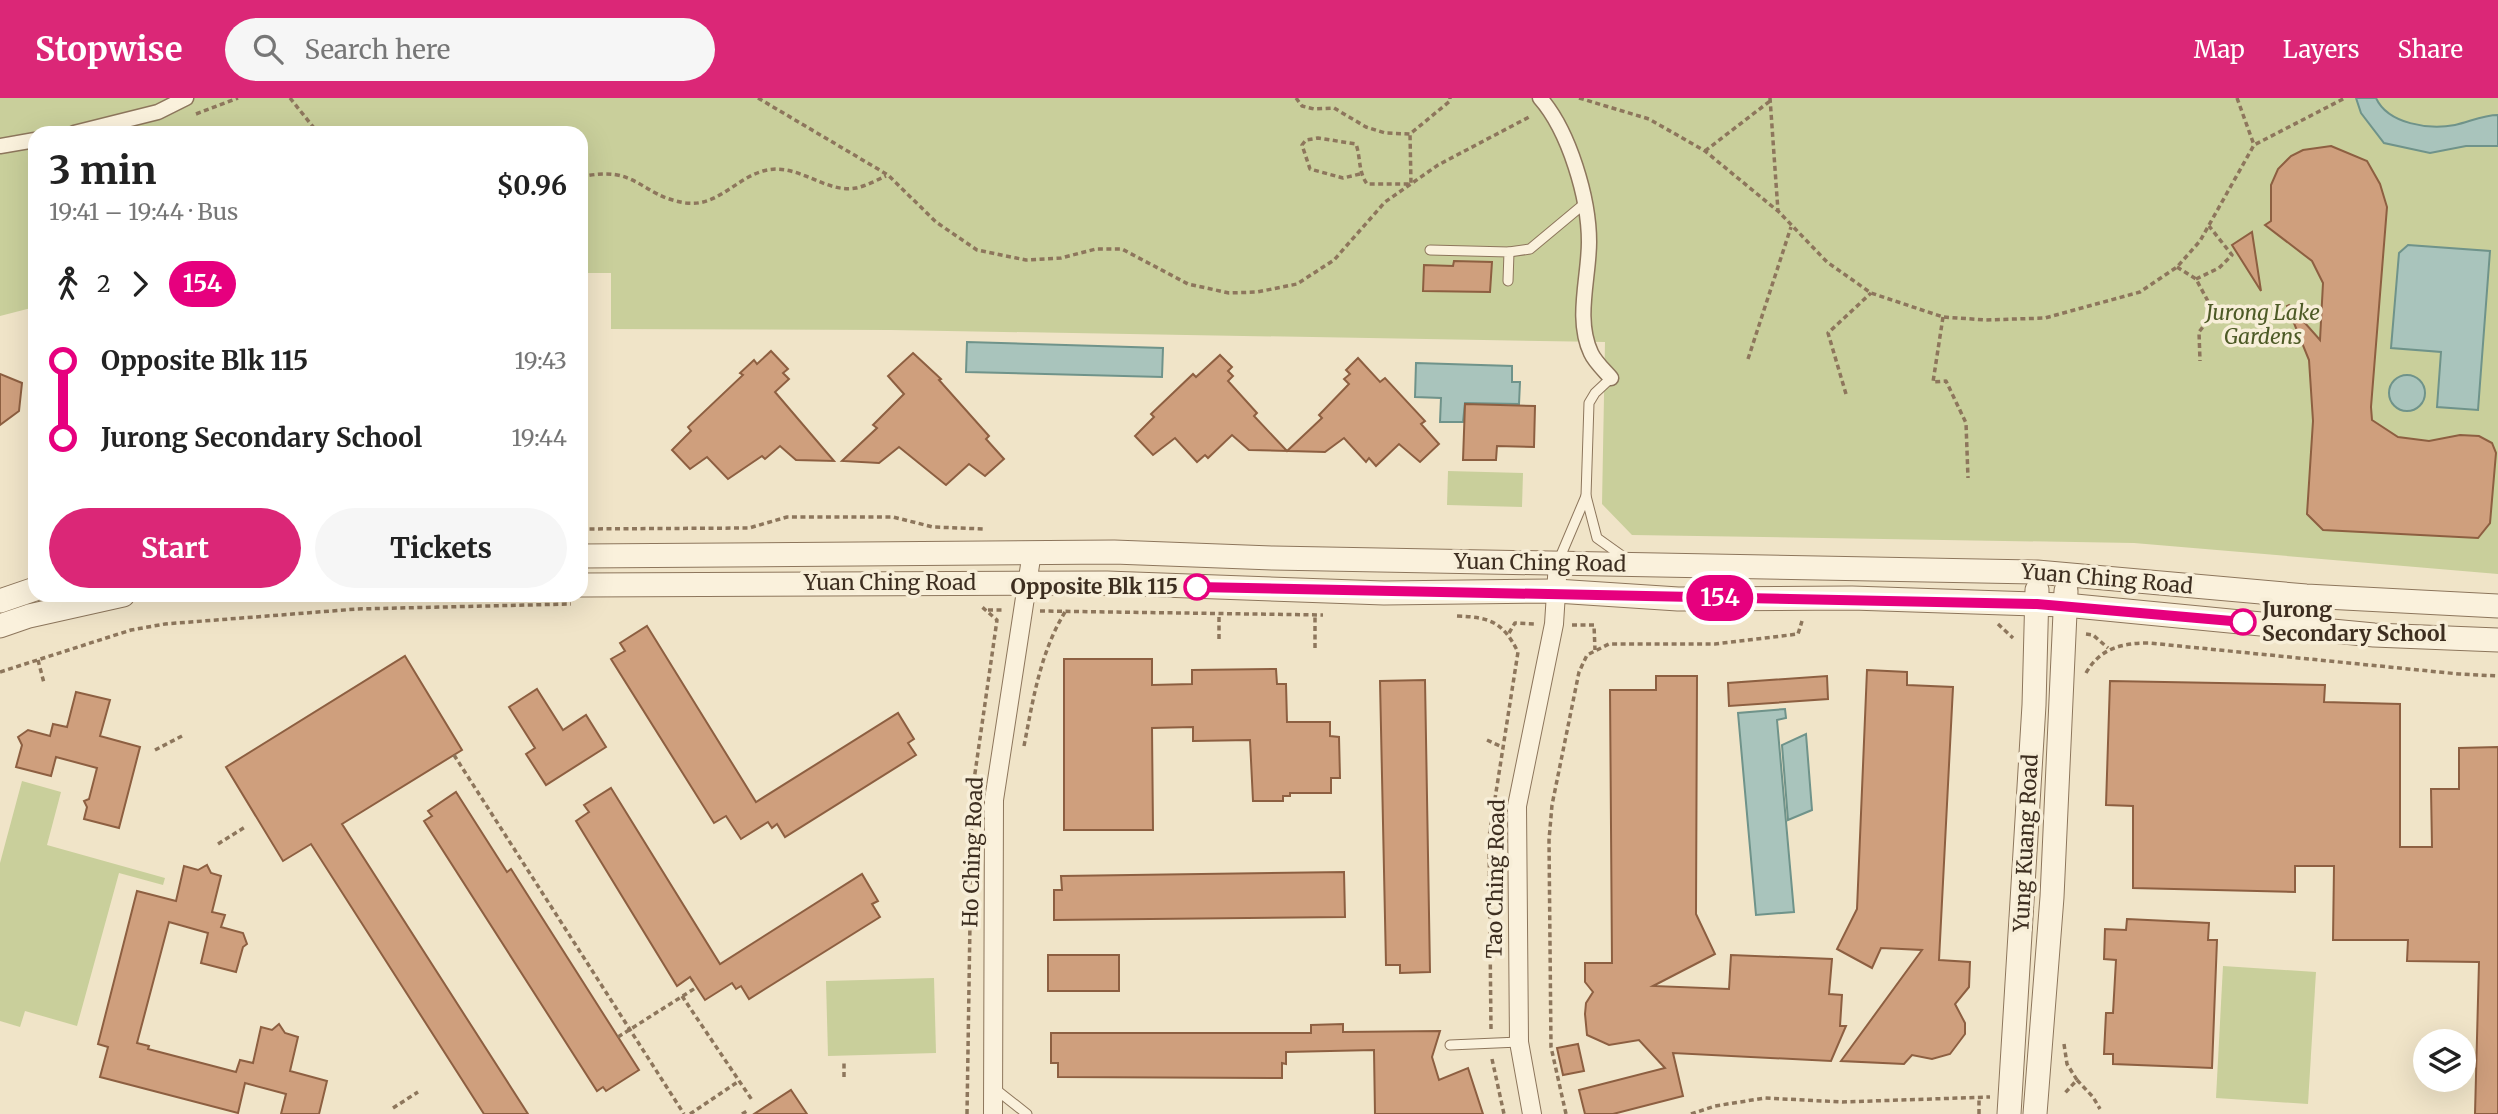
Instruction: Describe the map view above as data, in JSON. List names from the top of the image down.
{
  "streets": {
    "street": [
      "Yuan Ching Road",
      "Yung Kuang Road",
      "Ho Ching Road",
      "Tao Ching Road"
    ]
  },
  "crossings": [
    ["Yuan Ching Road", "Yung Kuang Road"],
    ["Yuan Ching Road", "Ho Ching Road"],
    ["Yuan Ching Road", "Tao Ching Road"]
  ],
  "parks": ["Jurong Lake Gardens"],
  "places": ["Opposite Blk 115", "Jurong Secondary School"],
  "lines": ["bus line 154"],
  "page": {
    "header": "Stopwise",
    "search": "Search here",
    "nav": ["Map", "Layers", "Share"],
    "on_map": "154",
    "heading": ["3 min", "19:41 – 19:44 · Bus", "$0.96"],
    "legs": ["2", "154"],
    "list": [
      {
        "name": "Opposite Blk 115",
        "value": "19:43"
      },
      {
        "name": "Jurong Secondary School",
        "value": "19:44"
      }
    ],
    "buttons": ["Start", "Tickets"]
  }
}
